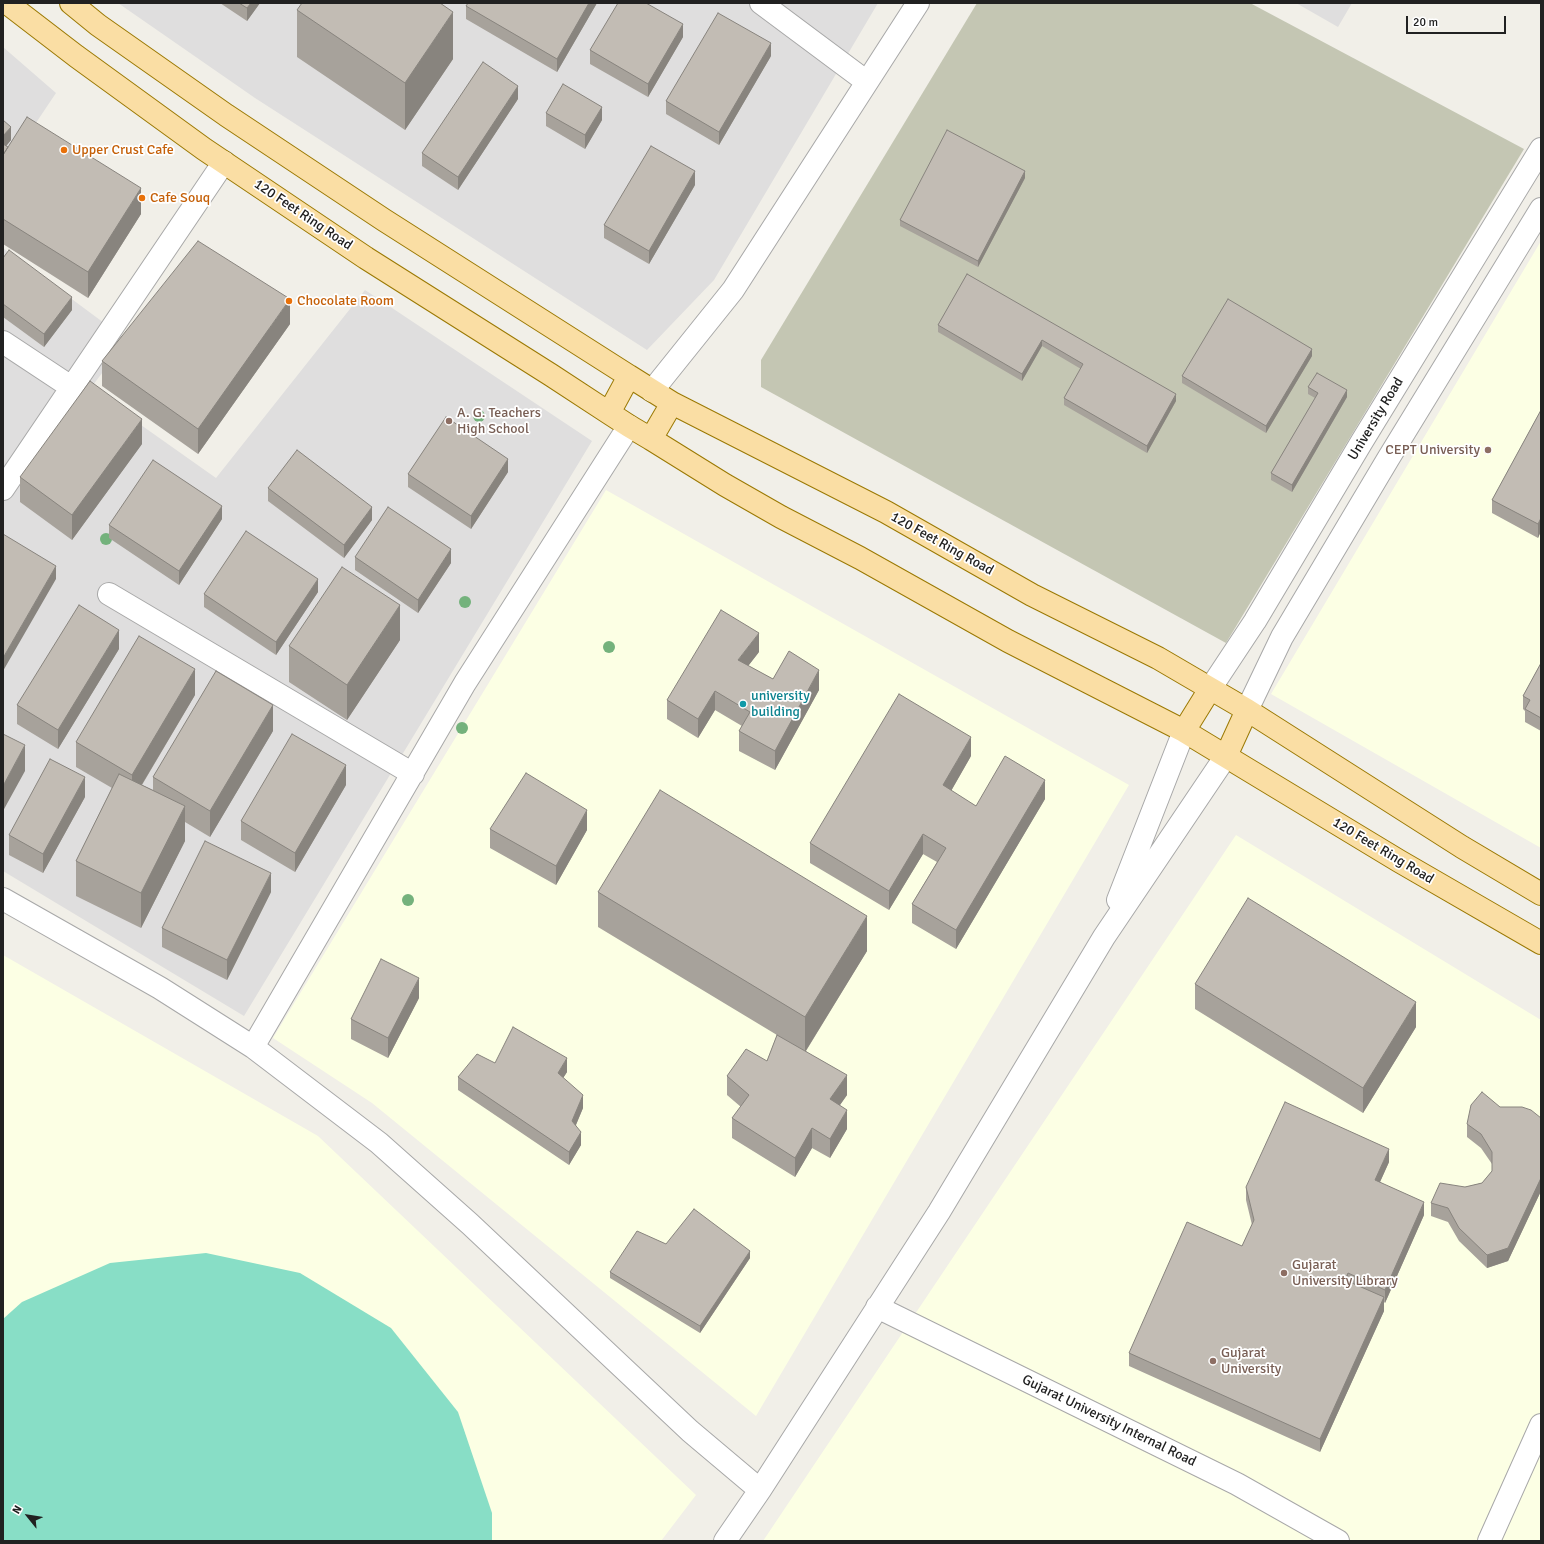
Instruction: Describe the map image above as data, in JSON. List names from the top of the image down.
{
  "streets": {
    "main road": ["120 Feet Ring Road"],
    "street": ["University Road", "Gujarat University Internal Road"]
  },
  "crossings": [
    ["120 Feet Ring Road", "University Road"]
  ],
  "places": [
    "Upper Crust Cafe",
    "Cafe Souq",
    "Chocolate Room",
    "A. G. Teachers High School",
    "CEPT University",
    "university building",
    "Gujarat University Library",
    "Gujarat University"
  ],
  "scale_bar": "20 m",
  "north": "top left"
}
